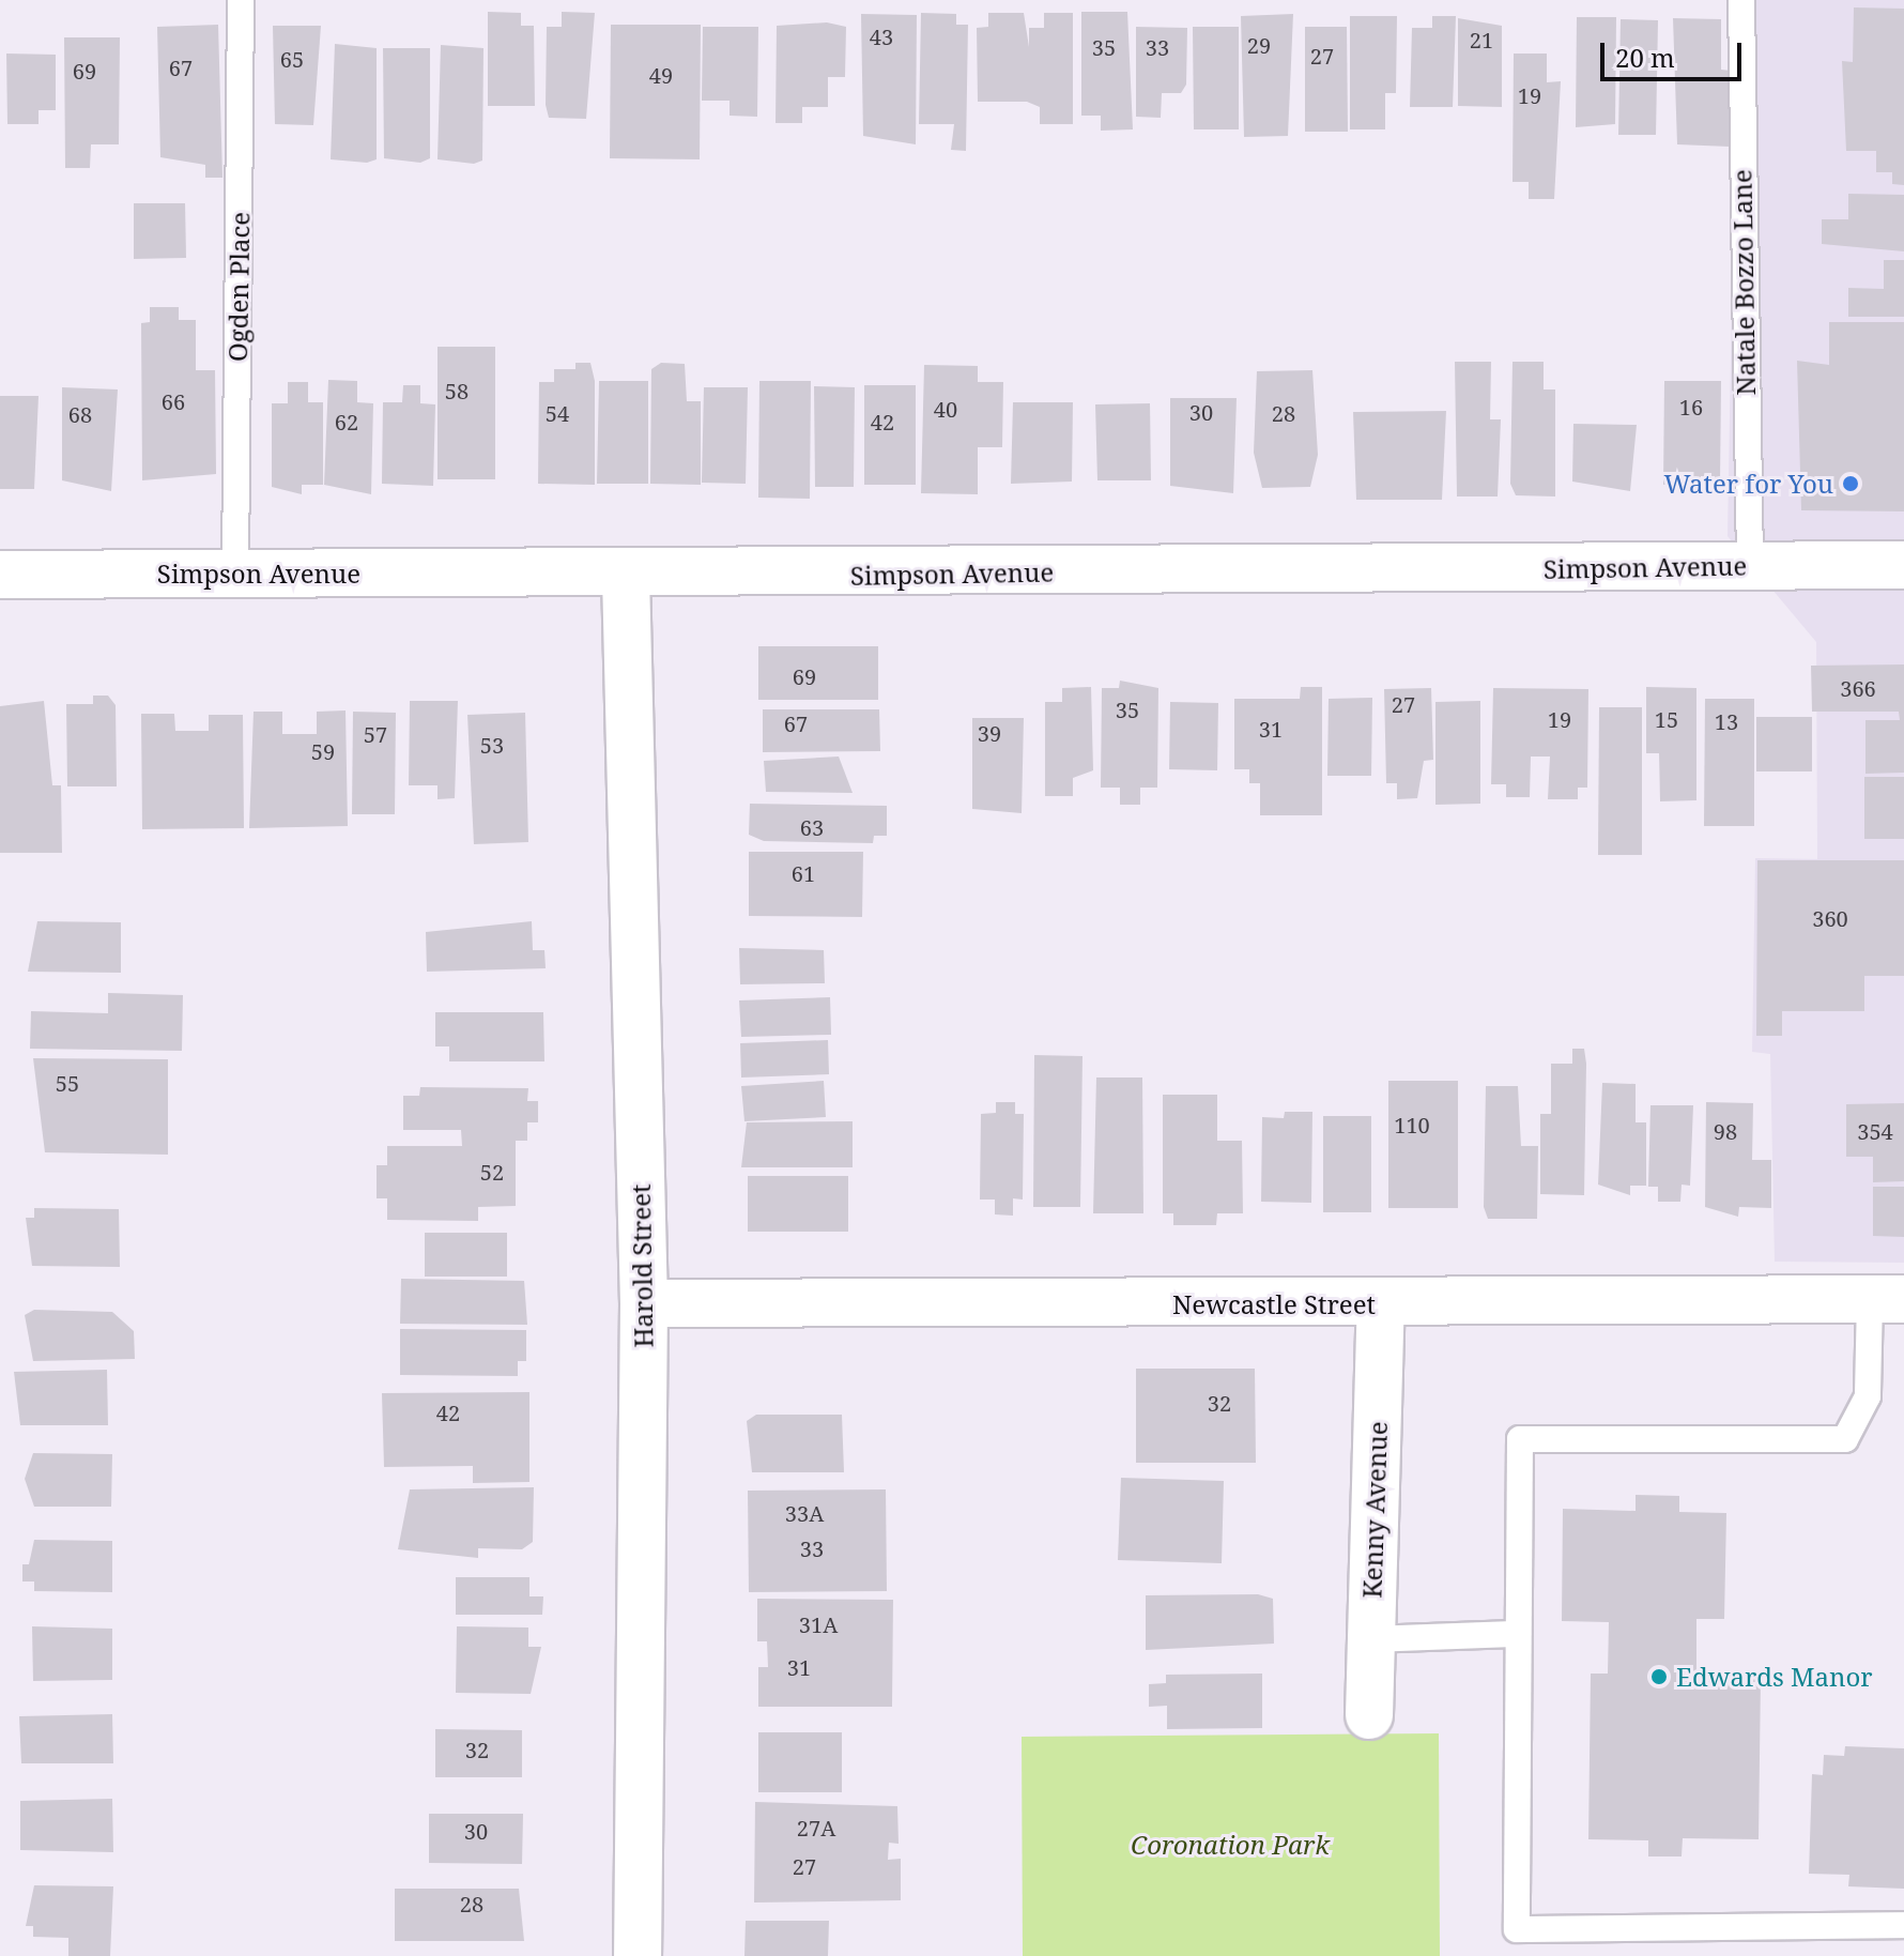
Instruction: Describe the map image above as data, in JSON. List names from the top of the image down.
{
  "streets": {
    "street": [
      "Simpson Avenue",
      "Harold Street",
      "Newcastle Street",
      "Kenny Avenue"
    ],
    "lane": ["Natale Bozzo Lane", "Ogden Place"]
  },
  "crossings": [
    ["Natale Bozzo Lane", "Simpson Avenue"],
    ["Ogden Place", "Simpson Avenue"],
    ["Simpson Avenue", "Harold Street"],
    ["Harold Street", "Newcastle Street"],
    ["Newcastle Street", "Kenny Avenue"]
  ],
  "parks": ["Coronation Park"],
  "places": ["Water for You", "Edwards Manor"],
  "house_numbers": [
    "43",
    "21",
    "29",
    "35",
    "33",
    "27",
    "65",
    "67",
    "69",
    "49",
    "19",
    "58",
    "66",
    "16",
    "40",
    "30",
    "54",
    "28",
    "68",
    "62",
    "42",
    "69",
    "366",
    "27",
    "35",
    "19",
    "15",
    "13",
    "67",
    "31",
    "39",
    "57",
    "53",
    "59",
    "63",
    "61",
    "360",
    "55",
    "110",
    "98",
    "354",
    "52",
    "32",
    "42",
    "33A",
    "33",
    "31A",
    "31",
    "32",
    "27A",
    "30",
    "27",
    "28"
  ],
  "scale_bar": "20 m"
}
